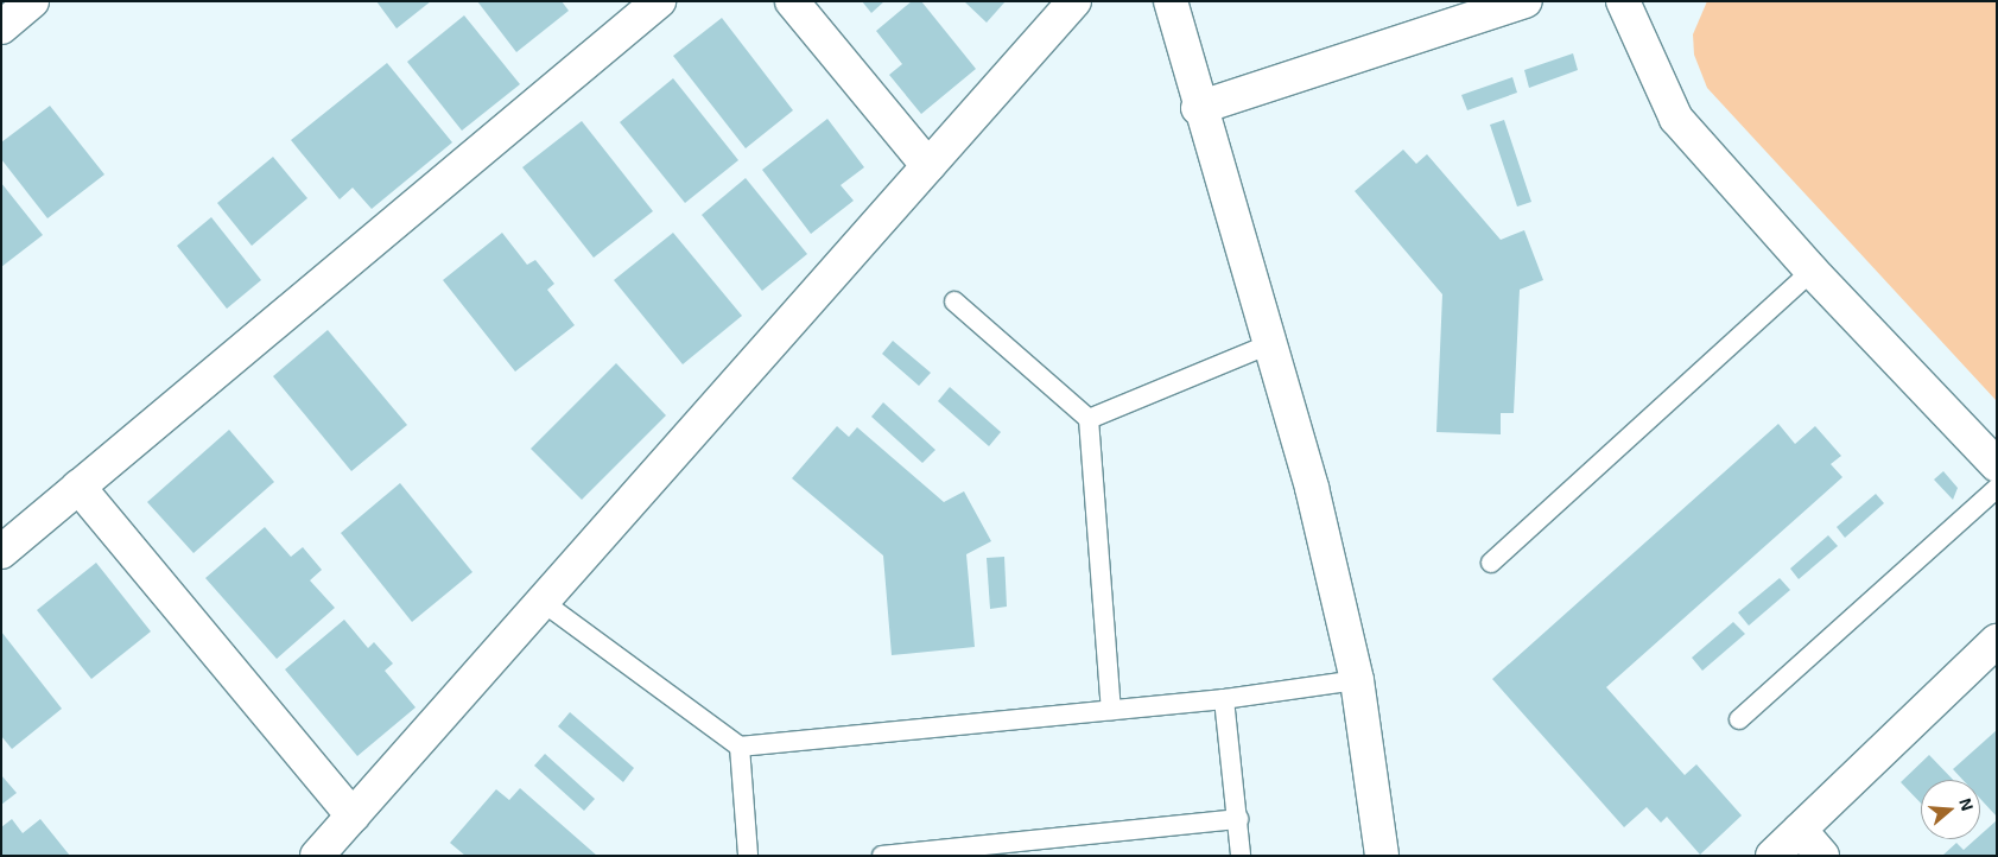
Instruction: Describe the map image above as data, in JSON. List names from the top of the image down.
{
  "north": "right"
}
